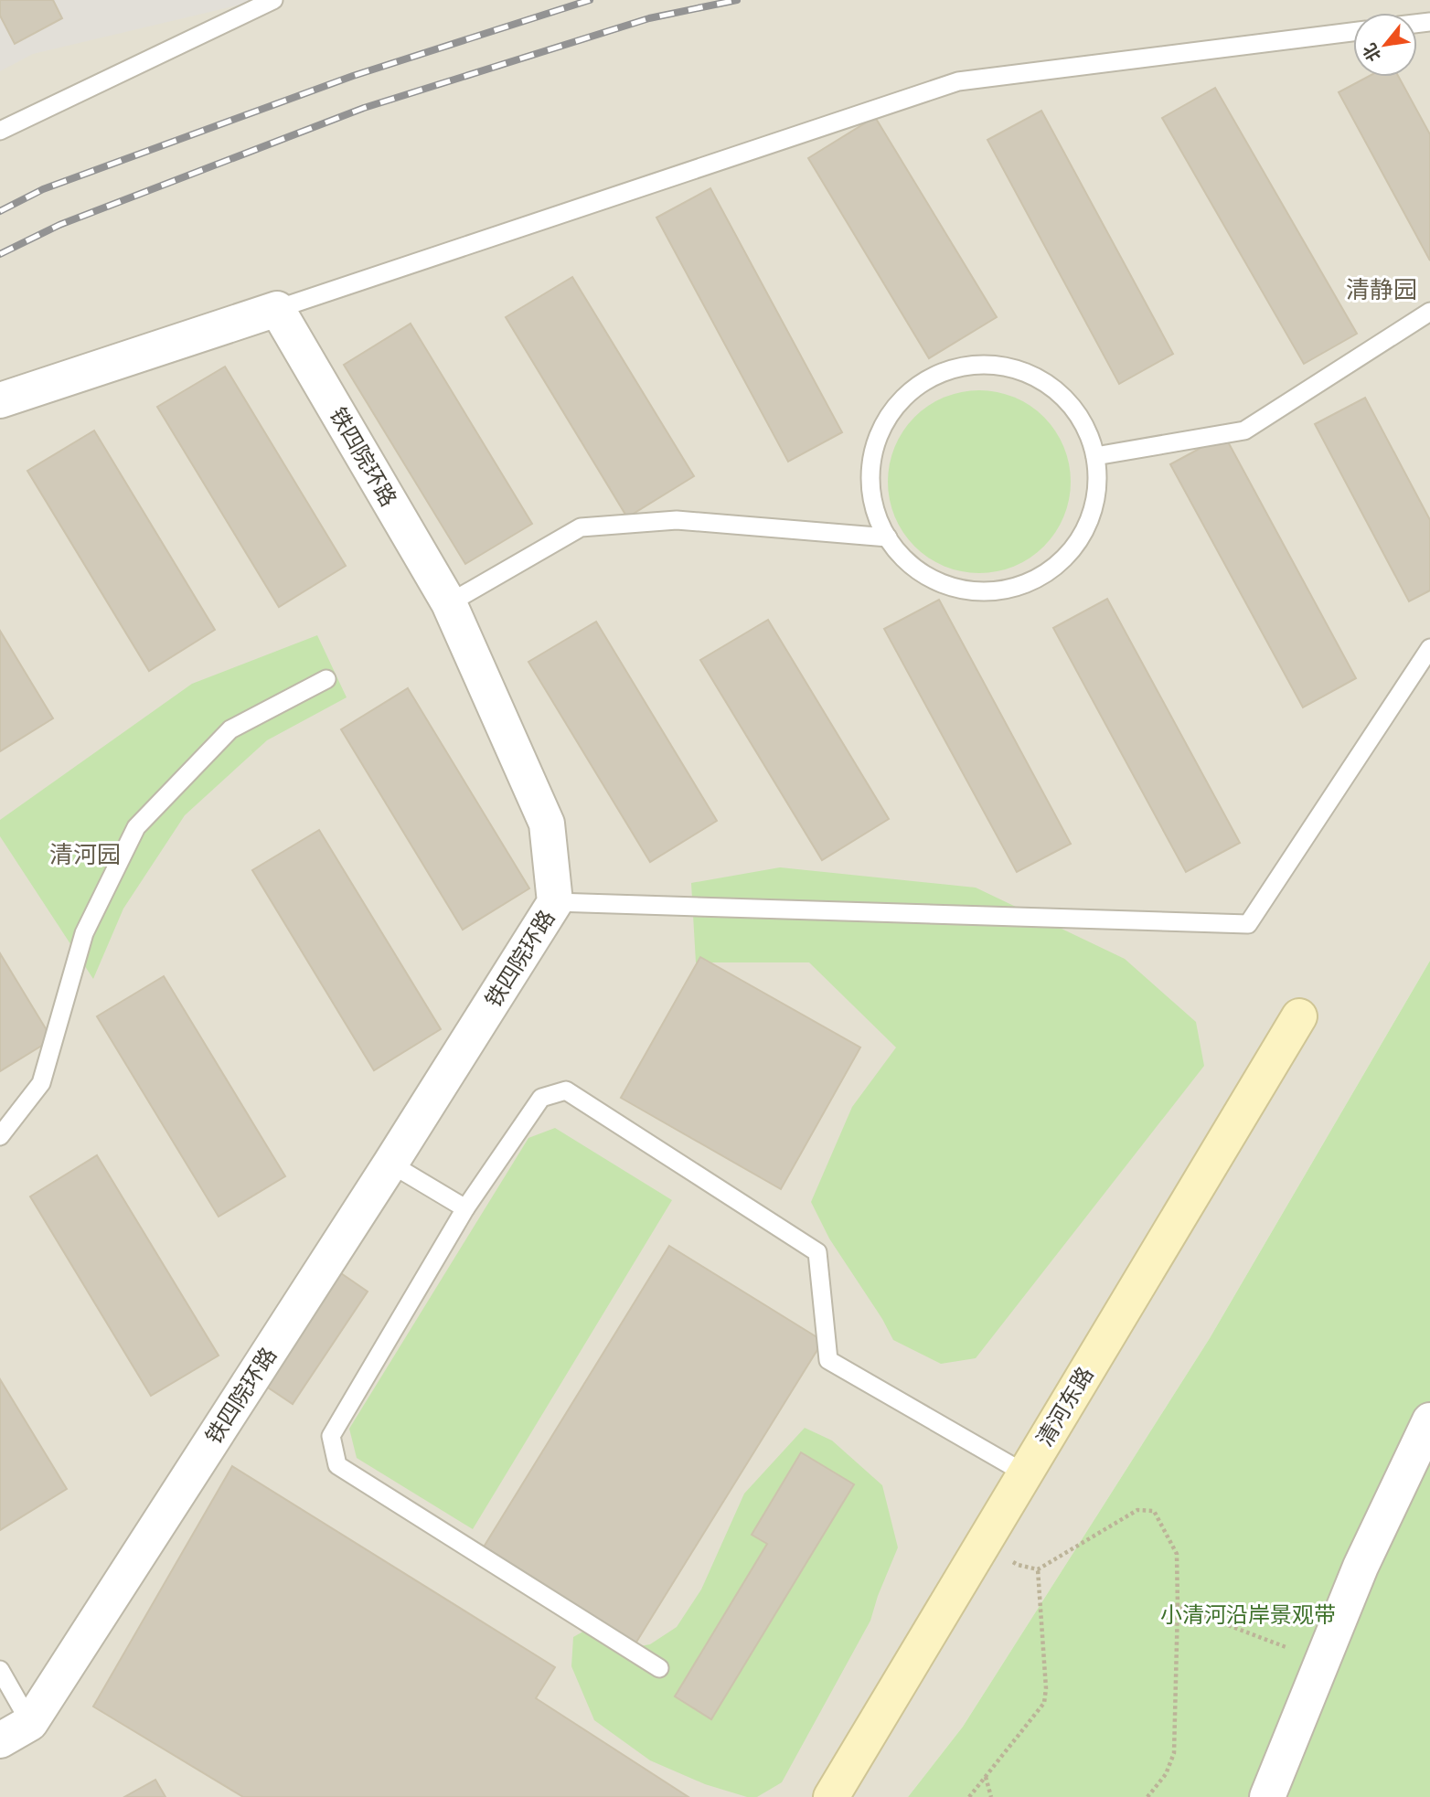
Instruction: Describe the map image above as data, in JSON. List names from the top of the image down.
{
  "streets": {
    "street": ["铁四院环路", "清河东路"]
  },
  "districts": ["清静园", "清河园"],
  "parks": ["小清河沿岸景观带"],
  "north": "bottom left"
}
